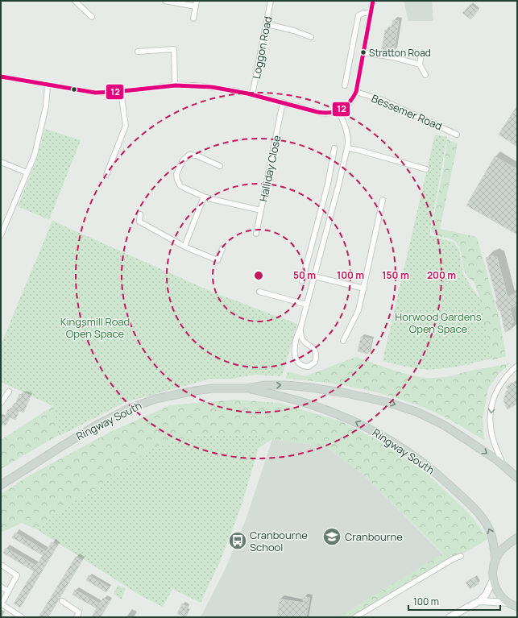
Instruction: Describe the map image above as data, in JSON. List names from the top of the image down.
{
  "streets": {
    "main road": ["Ringway South"],
    "street": ["Loggon Road", "Bessemer Road", "Halliday Close"]
  },
  "parks": ["Horwood Gardens Open Space", "Kingsmill Road Open Space"],
  "places": {
    "other": ["Stratton Road"],
    "school or university": ["Cranbourne"],
    "bus stop": ["Cranbourne School"]
  },
  "lines": ["transit line 12"],
  "scale_bar": "100 m",
  "rings": [
    "50 m",
    "100 m",
    "150 m",
    "200 m"
  ]
}
